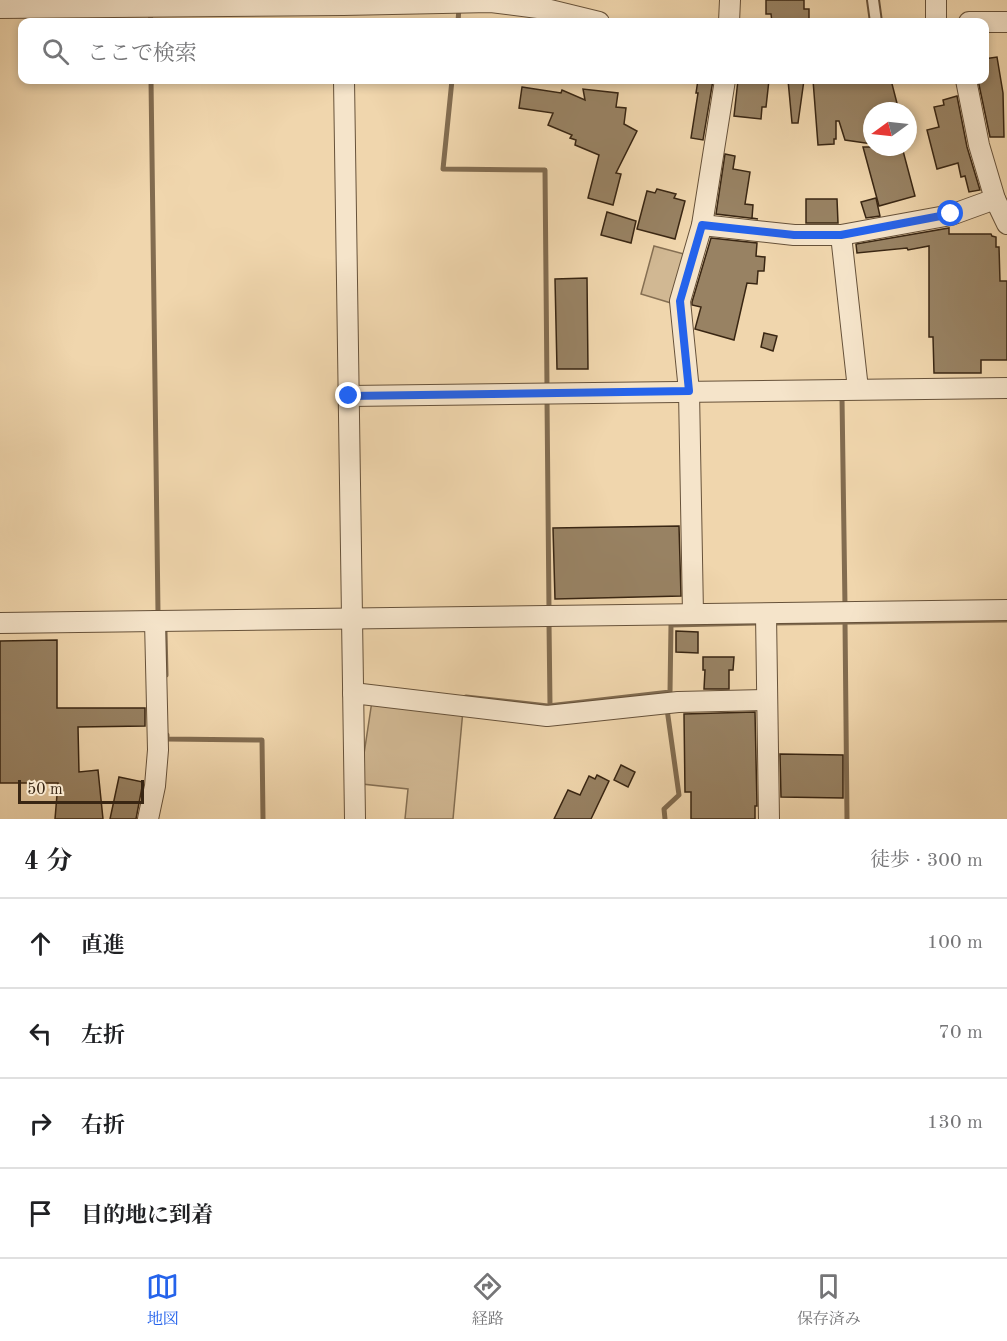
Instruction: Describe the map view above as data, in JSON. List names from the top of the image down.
{
  "scale_bar": "50 m",
  "north": "left",
  "page": {
    "search": "ここで検索",
    "scale": "50 m",
    "heading": ["4 分", "徒歩 · 300 m"],
    "list": [
      ["直進", "100 m"],
      ["左折", "70 m"],
      ["右折", "130 m"],
      "目的地に到着"
    ],
    "nav": ["地図", "経路", "保存済み"]
  }
}
